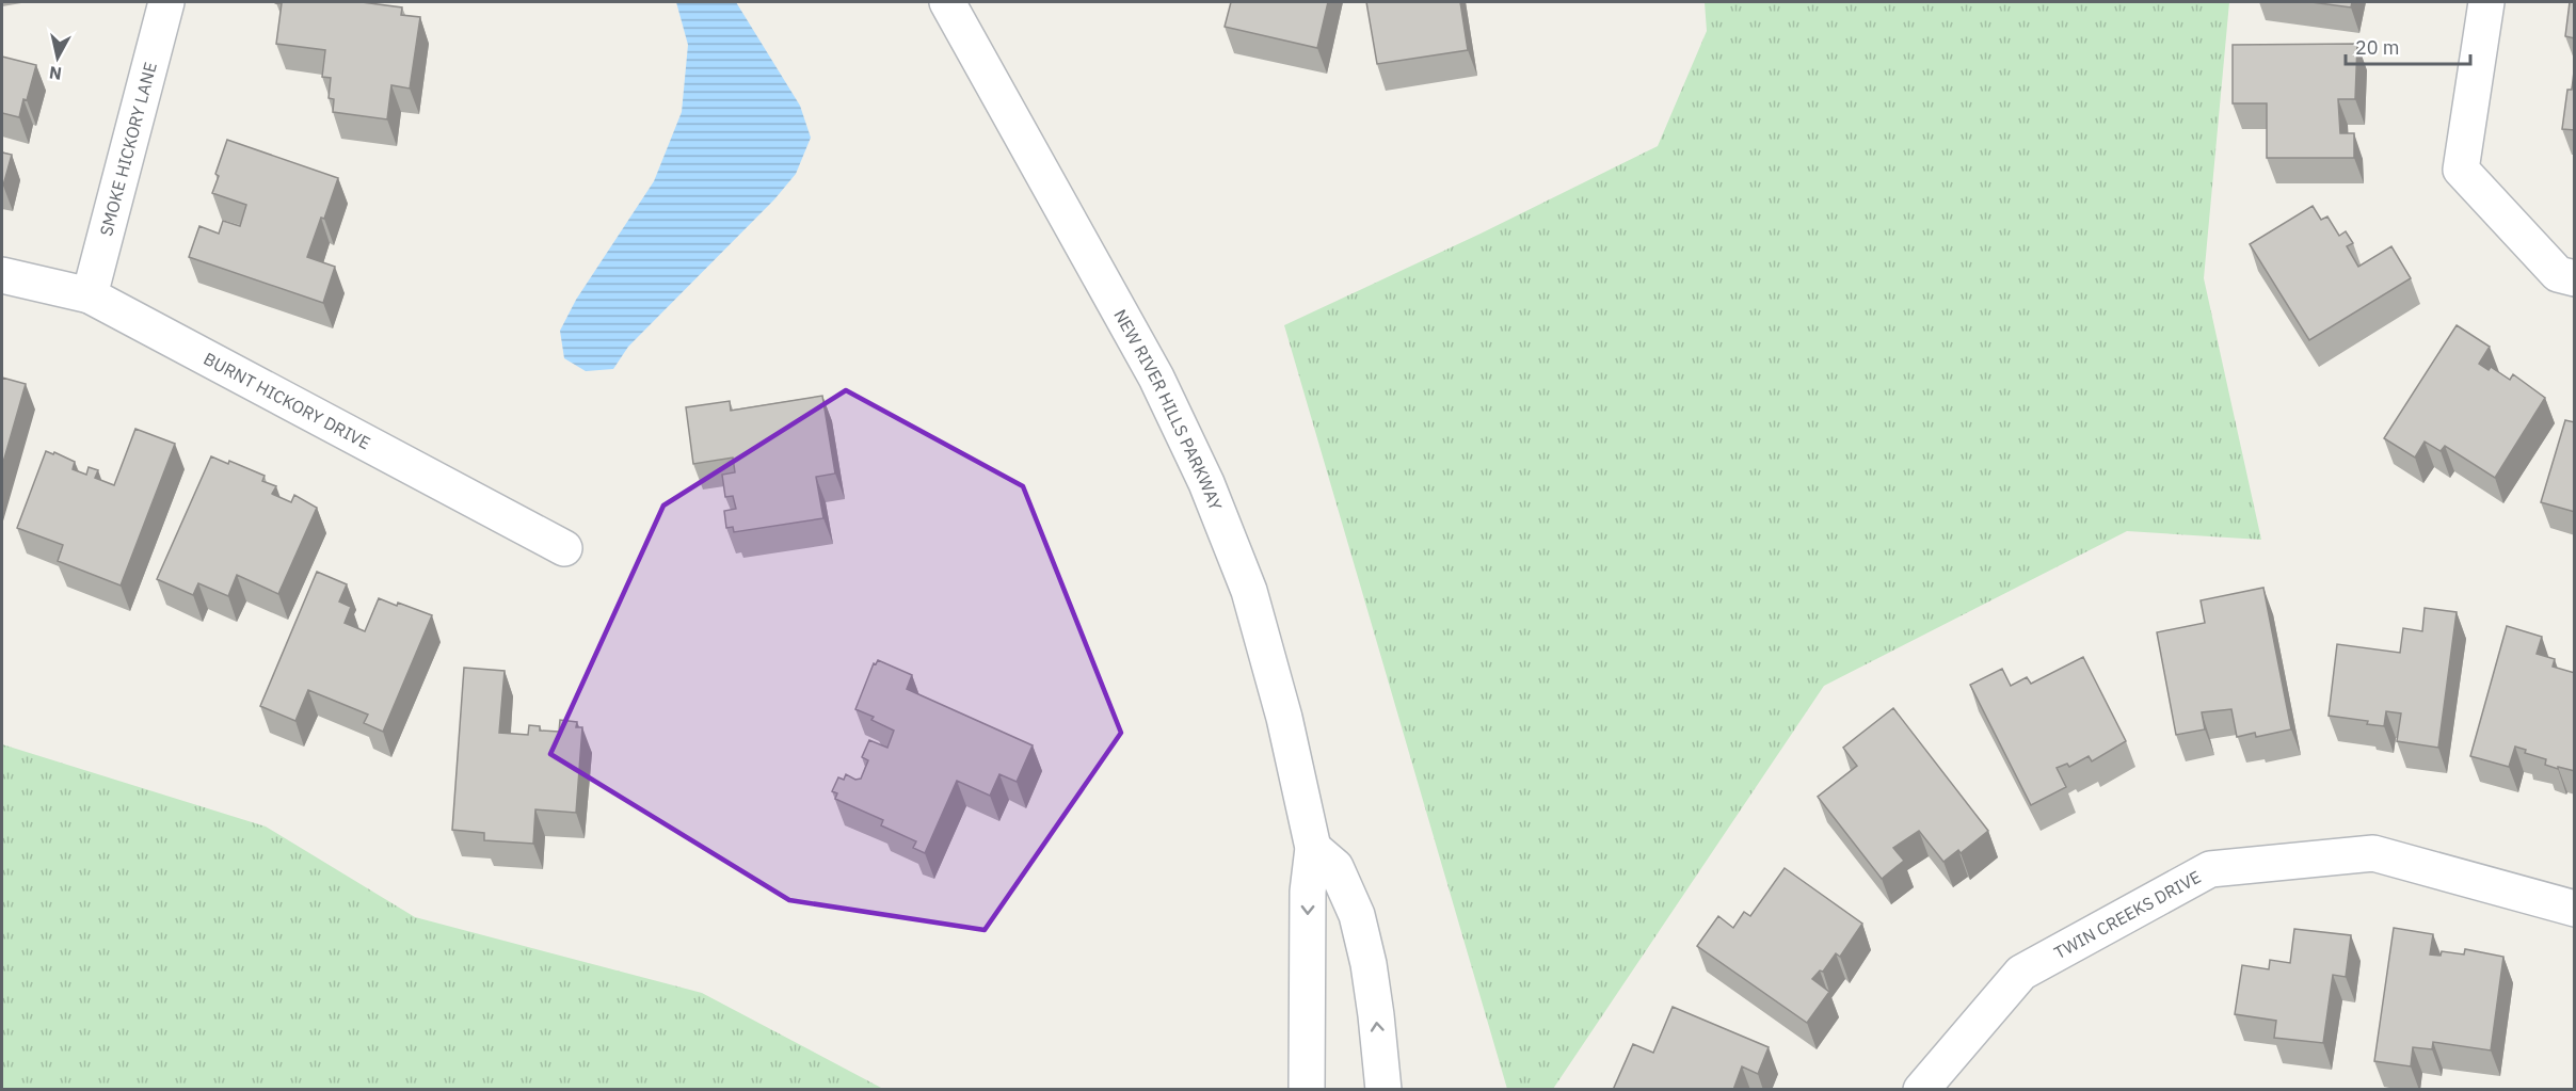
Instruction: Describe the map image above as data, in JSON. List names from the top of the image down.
{
  "streets": {
    "street": [
      "SMOKE HICKORY LANE",
      "BURNT HICKORY DRIVE",
      "NEW RIVER HILLS PARKWAY",
      "TWIN CREEKS DRIVE"
    ]
  },
  "crossings": [
    ["SMOKE HICKORY LANE", "BURNT HICKORY DRIVE"]
  ],
  "scale_bar": "20 m",
  "north": "bottom"
}
